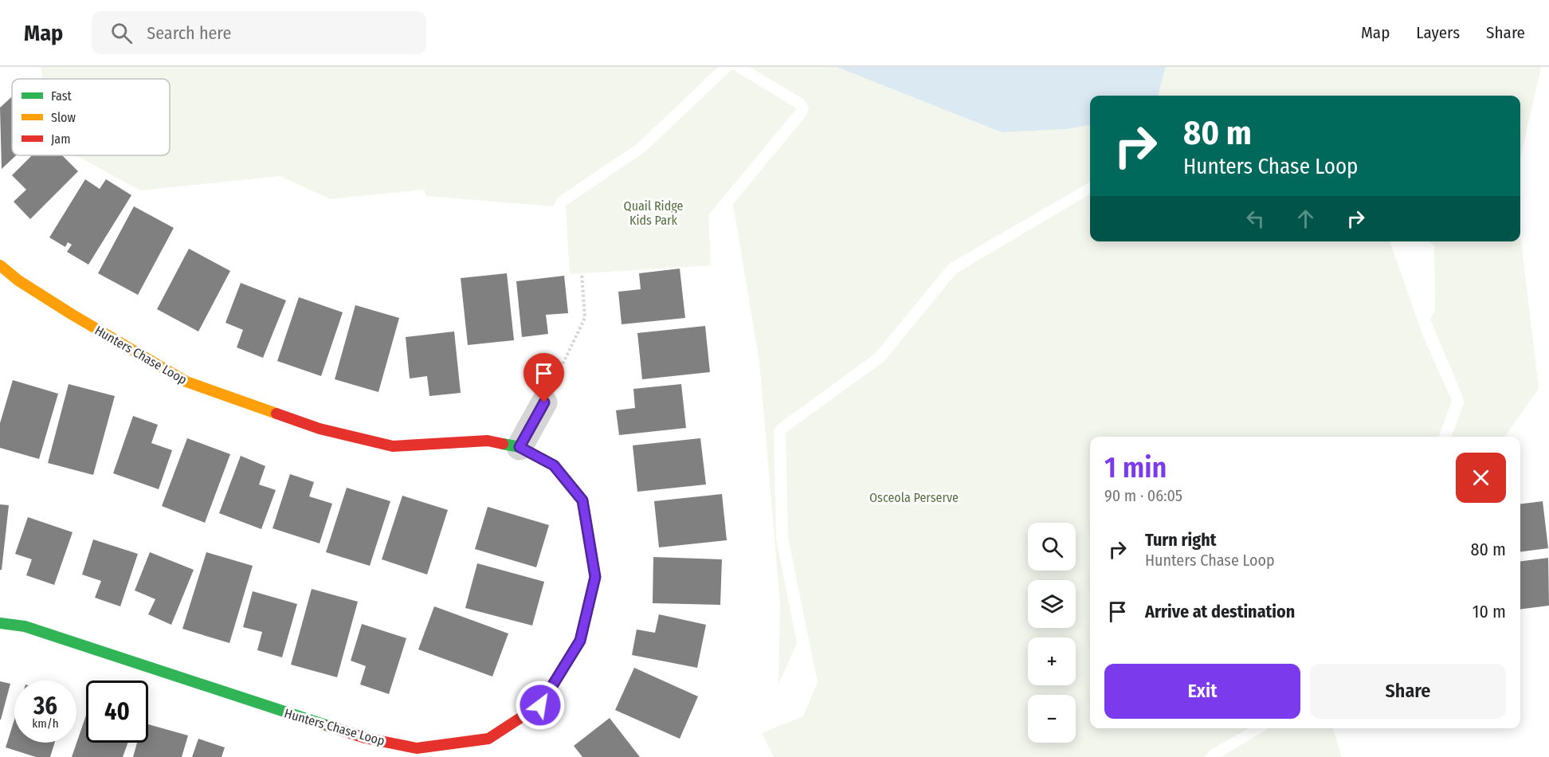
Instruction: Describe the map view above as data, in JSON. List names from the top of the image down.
{
  "streets": {
    "street": ["Hunters Chase Loop"]
  },
  "parks": ["Quail Ridge Kids Park", "Osceola Perserve"],
  "legend": ["Fast", "Slow", "Jam"],
  "page": {
    "header": "Map",
    "search": "Search here",
    "nav": ["Map", "Layers", "Share"],
    "turn": ["80 m", "Hunters Chase Loop"],
    "heading": ["1 min", "90 m · 06:05"],
    "list": [
      {
        "name": "Turn right",
        "note": "Hunters Chase Loop",
        "value": "80 m"
      },
      {
        "name": "Arrive at destination",
        "value": "10 m"
      }
    ],
    "map_buttons": ["+", "−"],
    "buttons": ["Exit", "Share"],
    "speed": "36 km/h",
    "limit": "40"
  }
}
